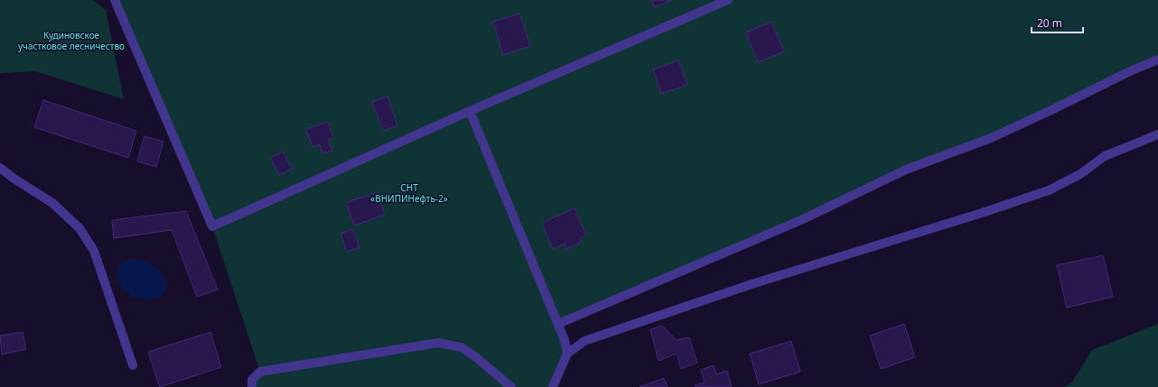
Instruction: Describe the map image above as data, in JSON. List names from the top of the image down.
{
  "parks": ["Кудиновское участковое лесничество", "СНТ «ВНИПИНефть-2»"],
  "scale_bar": "20 m"
}
